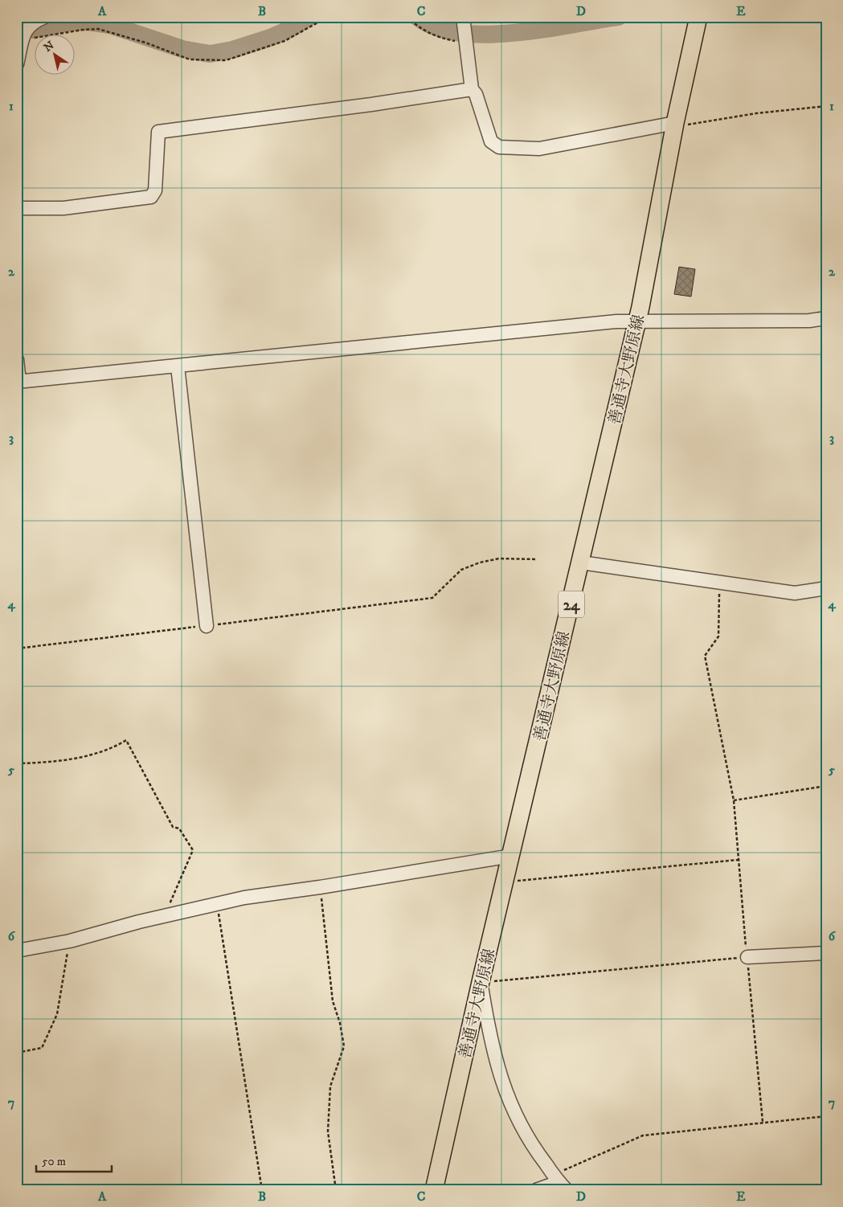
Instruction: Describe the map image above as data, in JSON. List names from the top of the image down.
{
  "streets": {
    "main road": ["善通寺大野原線", "24"]
  },
  "scale_bar": "50 m",
  "north": "top left",
  "grid": {
    "columns": [
      "A",
      "B",
      "C",
      "D",
      "E"
    ],
    "rows": [
      "1",
      "2",
      "3",
      "4",
      "5",
      "6",
      "7"
    ]
  }
}
